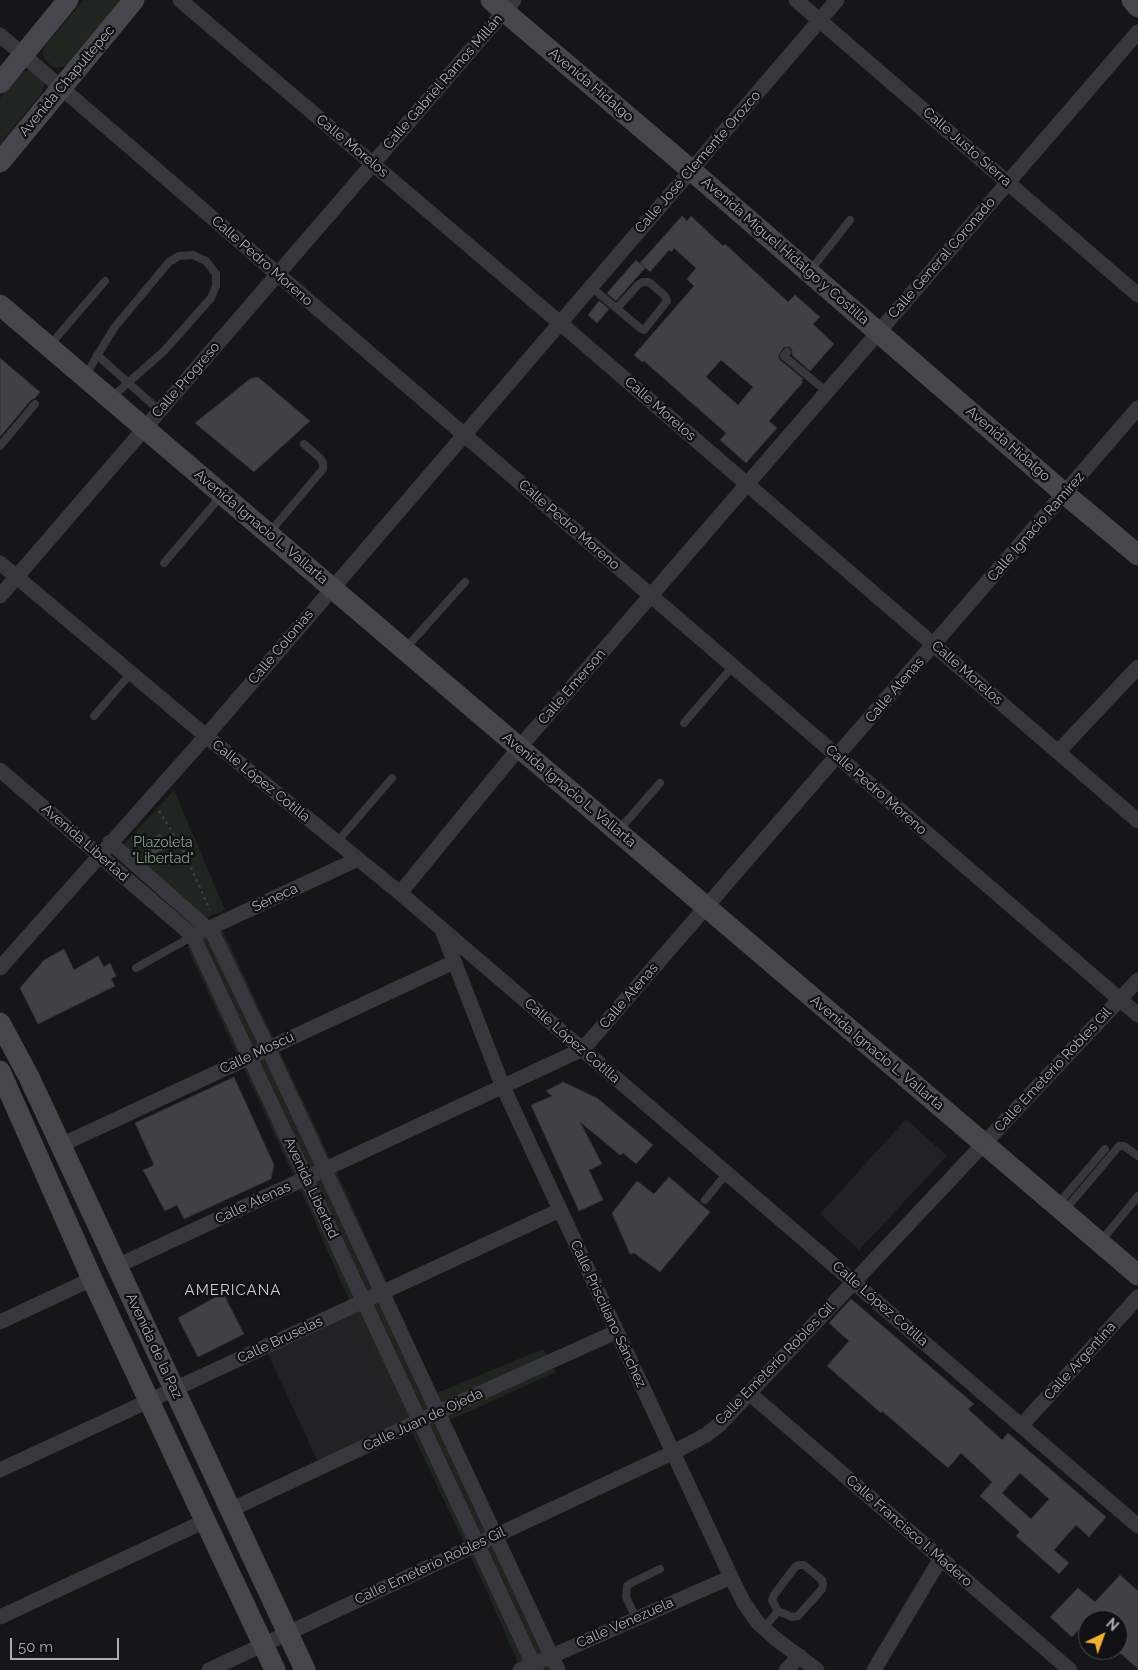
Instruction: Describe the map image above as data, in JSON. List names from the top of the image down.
{
  "streets": {
    "main road": [
      "Avenida Chapultepec",
      "Avenida Hidalgo",
      "Avenida Miguel Hidalgo y Costilla",
      "Avenida Ignacio L. Vallarta",
      "Avenida de la Paz"
    ],
    "street": [
      "Calle Gabriel Ramos Millán",
      "Calle Morelos",
      "Calle Justo Sierra",
      "Calle José Clemente Orozco",
      "Calle General Coronado",
      "Calle Pedro Moreno",
      "Calle Progreso",
      "Calle Ignacio Ramírez",
      "Calle Colonias",
      "Calle Emerson",
      "Calle Atenas",
      "Calle López Cotilla",
      "Avenida Libertad",
      "Séneca",
      "Calle Moscú",
      "Calle Emeterio Robles Gil",
      "Calle Prisciliano Sánchez",
      "Calle Bruselas",
      "Calle Argentina",
      "Calle Juan de Ojeda",
      "Calle Francisco I. Madero",
      "Calle Venezuela"
    ]
  },
  "crossings": [
    ["Avenida Chapultepec", "Calle Pedro Moreno"],
    ["Calle Gabriel Ramos Millán", "Avenida Hidalgo"],
    ["Calle Gabriel Ramos Millán", "Calle Morelos"],
    ["Calle Gabriel Ramos Millán", "Calle Progreso"],
    ["Avenida Hidalgo", "Calle José Clemente Orozco"],
    ["Avenida Hidalgo", "Avenida Miguel Hidalgo y Costilla"],
    ["Avenida Hidalgo", "Calle General Coronado"],
    ["Avenida Hidalgo", "Calle Ignacio Ramírez"],
    ["Calle Morelos", "Calle José Clemente Orozco"],
    ["Calle Morelos", "Calle General Coronado"],
    ["Calle Morelos", "Calle Progreso"],
    ["Calle Morelos", "Calle Ignacio Ramírez"],
    ["Calle Morelos", "Calle Colonias"],
    ["Calle Morelos", "Calle Emerson"],
    ["Calle Morelos", "Calle Atenas"],
    ["Calle Justo Sierra", "Calle José Clemente Orozco"],
    ["Calle Justo Sierra", "Calle General Coronado"],
    ["Calle José Clemente Orozco", "Avenida Miguel Hidalgo y Costilla"],
    ["Calle José Clemente Orozco", "Calle Colonias"],
    ["Avenida Miguel Hidalgo y Costilla", "Calle General Coronado"],
    ["Calle General Coronado", "Calle Emerson"],
    ["Calle Pedro Moreno", "Calle Progreso"],
    ["Calle Pedro Moreno", "Calle Colonias"],
    ["Calle Pedro Moreno", "Calle Emerson"],
    ["Calle Pedro Moreno", "Calle Atenas"],
    ["Calle Pedro Moreno", "Calle Emeterio Robles Gil"],
    ["Calle Progreso", "Avenida Ignacio L. Vallarta"],
    ["Calle Progreso", "Calle López Cotilla"],
    ["Avenida Ignacio L. Vallarta", "Calle Colonias"],
    ["Avenida Ignacio L. Vallarta", "Calle Emerson"],
    ["Avenida Ignacio L. Vallarta", "Calle Atenas"],
    ["Avenida Ignacio L. Vallarta", "Calle Emeterio Robles Gil"],
    ["Calle Ignacio Ramírez", "Calle Atenas"],
    ["Calle Colonias", "Calle López Cotilla"],
    ["Calle Colonias", "Avenida Libertad"],
    ["Calle Emerson", "Calle López Cotilla"],
    ["Calle Atenas", "Calle López Cotilla"],
    ["Calle Atenas", "Avenida Libertad"],
    ["Calle Atenas", "Calle Prisciliano Sánchez"],
    ["Calle Atenas", "Avenida de la Paz"],
    ["Calle López Cotilla", "Séneca"],
    ["Calle López Cotilla", "Calle Emeterio Robles Gil"],
    ["Calle López Cotilla", "Calle Prisciliano Sánchez"],
    ["Calle López Cotilla", "Calle Argentina"],
    ["Avenida Libertad", "Séneca"],
    ["Avenida Libertad", "Calle Moscú"],
    ["Avenida Libertad", "Calle Emeterio Robles Gil"],
    ["Avenida Libertad", "Calle Bruselas"],
    ["Avenida Libertad", "Calle Juan de Ojeda"],
    ["Avenida Libertad", "Calle Venezuela"],
    ["Calle Moscú", "Calle Prisciliano Sánchez"],
    ["Calle Moscú", "Avenida de la Paz"],
    ["Calle Emeterio Robles Gil", "Calle Prisciliano Sánchez"],
    ["Calle Emeterio Robles Gil", "Avenida de la Paz"],
    ["Calle Emeterio Robles Gil", "Calle Francisco I. Madero"],
    ["Calle Prisciliano Sánchez", "Calle Bruselas"],
    ["Calle Prisciliano Sánchez", "Calle Juan de Ojeda"],
    ["Calle Prisciliano Sánchez", "Calle Venezuela"],
    ["Calle Bruselas", "Avenida de la Paz"],
    ["Avenida de la Paz", "Calle Juan de Ojeda"]
  ],
  "districts": ["AMERICANA"],
  "parks": ["Plazoleta \"Libertad\""],
  "scale_bar": "50 m",
  "north": "top right"
}
